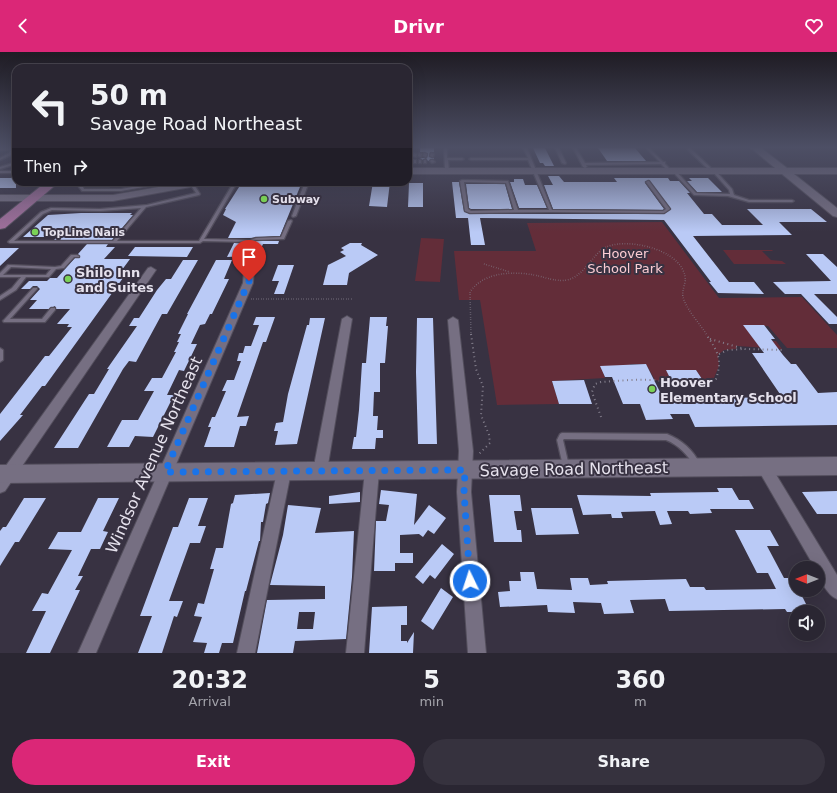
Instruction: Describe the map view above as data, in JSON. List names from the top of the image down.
{
  "streets": {
    "main road": ["Savage Road Northeast"],
    "street": ["Windsor Avenue Northeast"]
  },
  "crossings": [
    ["Windsor Avenue Northeast", "Savage Road Northeast"]
  ],
  "parks": ["Hoover School Park"],
  "places": [
    "Subway",
    "TopLine Nails",
    "Shilo Inn and Suites",
    "Hoover Elementary School"
  ],
  "north": "left",
  "page": {
    "header": "Drivr",
    "turn": ["50 m", "Savage Road Northeast"],
    "then": "Then",
    "eta": [
      "20:32",
      "Arrival",
      "5",
      "min",
      "360",
      "m"
    ],
    "buttons": ["Exit", "Share"]
  }
}
